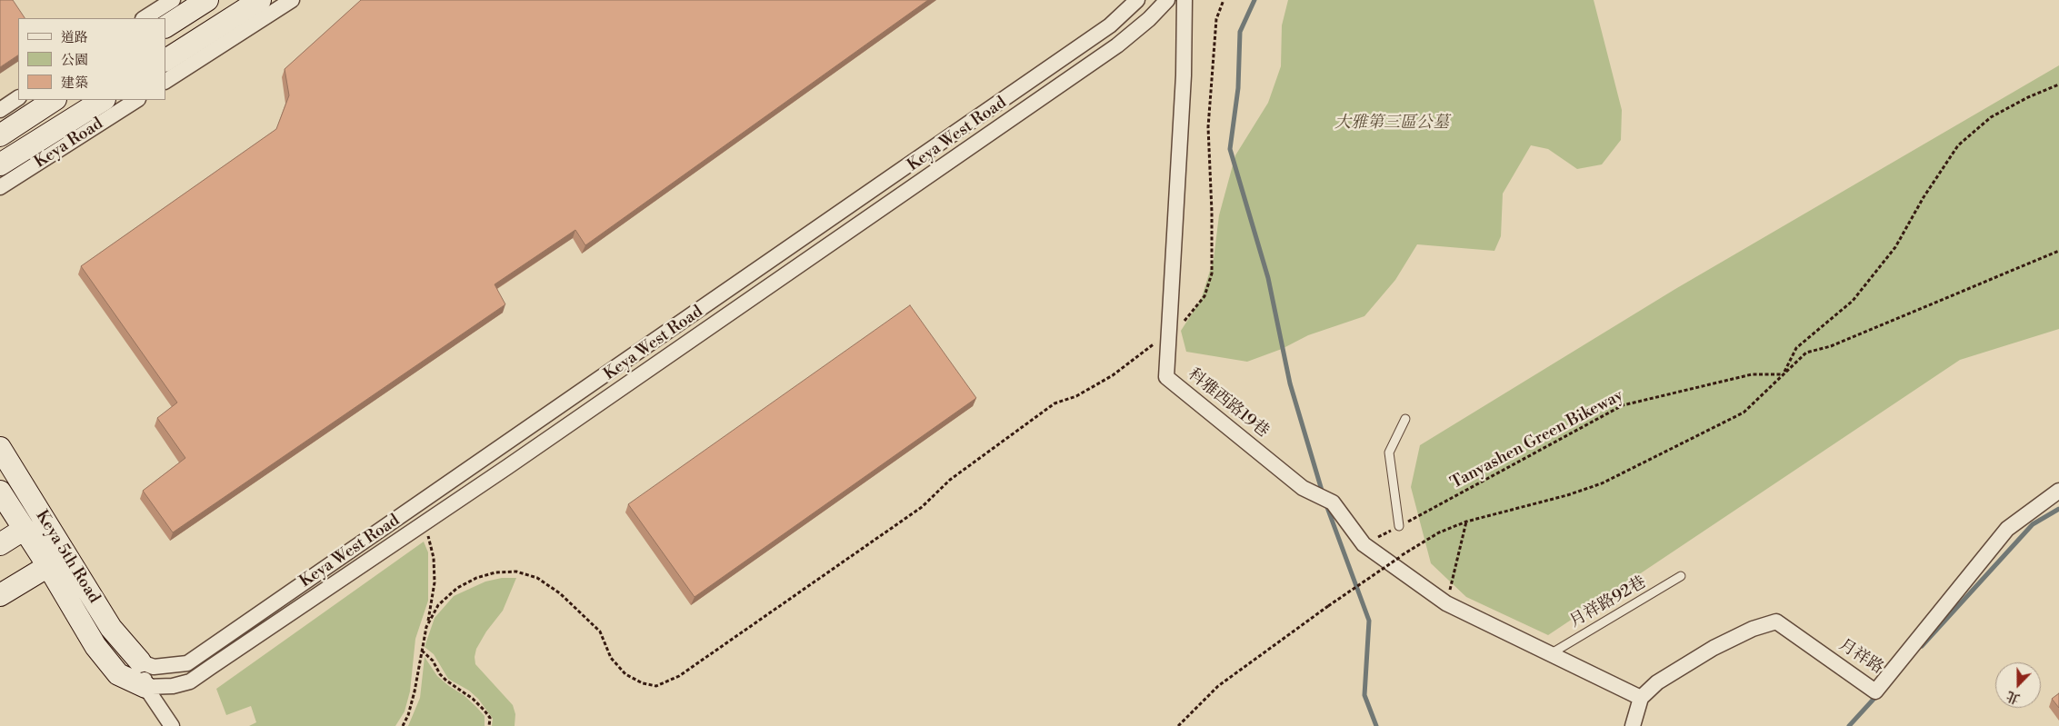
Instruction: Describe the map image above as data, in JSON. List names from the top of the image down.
{
  "streets": {
    "street": [
      "Keya West Road",
      "Keya Road",
      "科雅西路19巷",
      "Keya 5th Road",
      "月祥路"
    ],
    "lane": ["月祥路92巷"],
    "path": ["Tanyashen Green Bikeway"]
  },
  "crossings": [
    ["Keya West Road", "Keya 5th Road"],
    ["科雅西路19巷", "Tanyashen Green Bikeway"],
    ["科雅西路19巷", "月祥路92巷"]
  ],
  "parks": ["大雅第三區公墓"],
  "legend": ["道路", "公園", "建築"],
  "north": "bottom"
}
